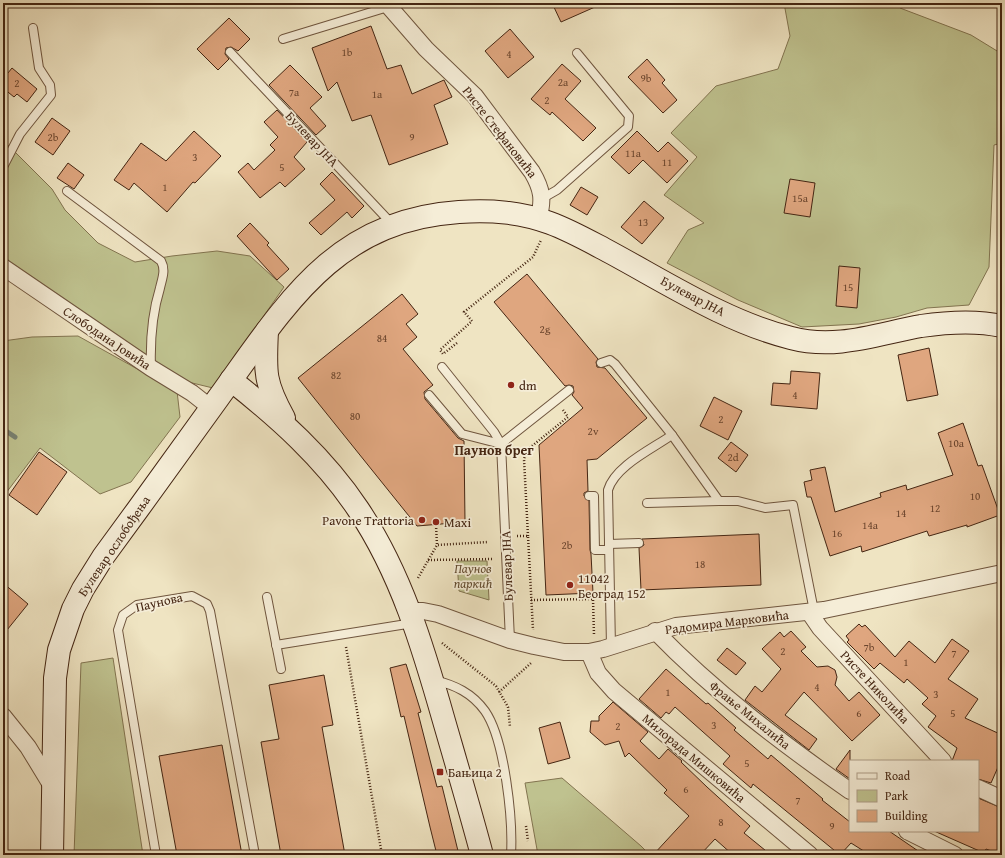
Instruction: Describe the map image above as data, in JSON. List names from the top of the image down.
{
  "streets": {
    "main road": ["Булевар ЈНА", "Булевар ослобођења"],
    "street": [
      "Ристе Стефановића",
      "Слободана Јовића",
      "Радомира Марковића",
      "Ристе Николића",
      "Фрање Михалића",
      "Милорада Мишковића"
    ],
    "lane": ["Паунова"]
  },
  "crossings": [
    ["Булевар ЈНА", "Булевар ослобођења"],
    ["Булевар ЈНА", "Радомира Марковића"],
    ["Слободана Јовића", "Булевар ослобођења"],
    ["Радомира Марковића", "Ристе Николића"],
    ["Радомира Марковића", "Фрање Михалића"],
    ["Радомира Марковића", "Милорада Мишковића"]
  ],
  "districts": ["Паунов брег"],
  "parks": ["Паунов паркић"],
  "places": {
    "other": [
      "dm",
      "Pavone Trattoria",
      "Maxi",
      "11042 Београд 152"
    ],
    "transit": ["Бањица 2"]
  },
  "house_numbers": [
    "1b",
    "4",
    "9b",
    "2a",
    "2",
    "7a",
    "1a",
    "2",
    "2b",
    "9",
    "11a",
    "3",
    "11",
    "5",
    "1",
    "15a",
    "13",
    "15",
    "2g",
    "84",
    "82",
    "4",
    "80",
    "2",
    "2v",
    "10a",
    "2d",
    "10",
    "12",
    "14",
    "14a",
    "16",
    "2b",
    "18",
    "7b",
    "2",
    "7",
    "1",
    "4",
    "1",
    "3",
    "6",
    "5",
    "3",
    "2",
    "5",
    "6",
    "7",
    "8",
    "9"
  ],
  "legend": ["Road", "Park", "Building"]
}
